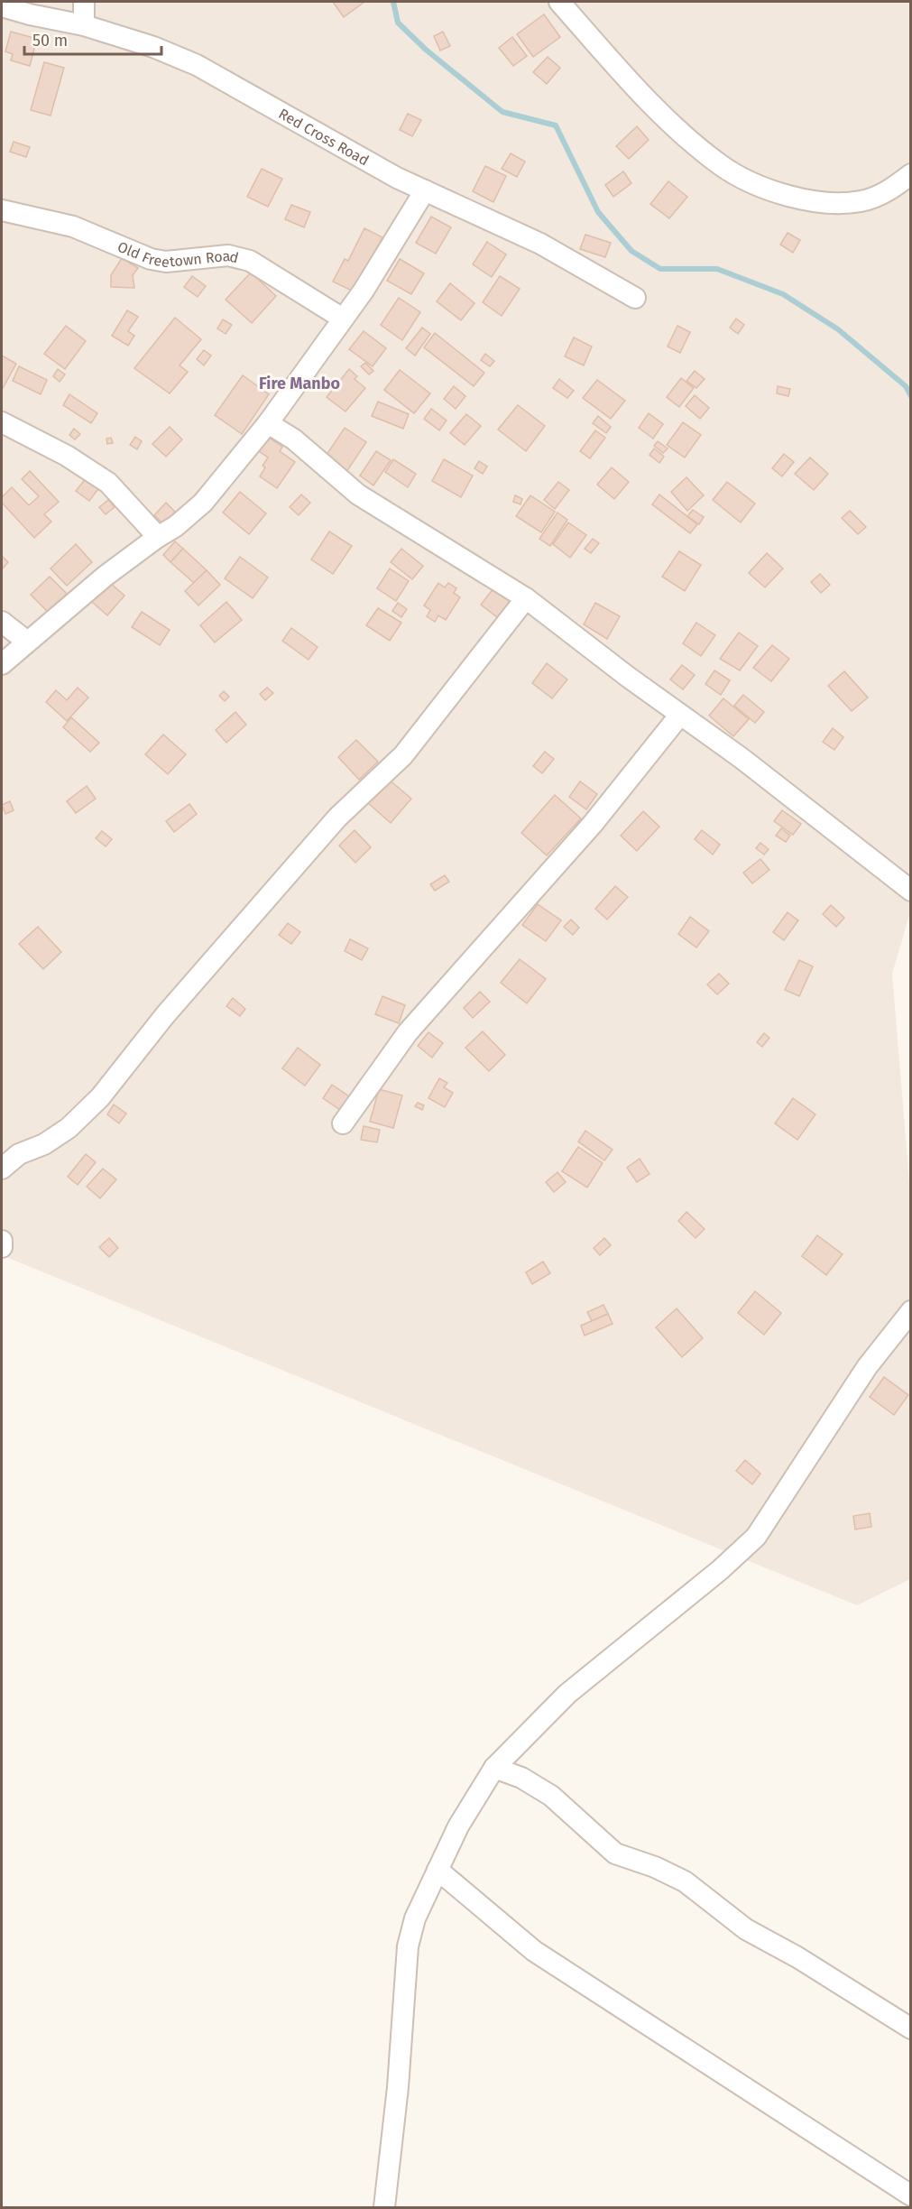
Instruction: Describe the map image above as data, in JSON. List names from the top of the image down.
{
  "streets": {
    "street": ["Red Cross Road", "Old Freetown Road"]
  },
  "districts": ["Fire Manbo"],
  "scale_bar": "50 m"
}
